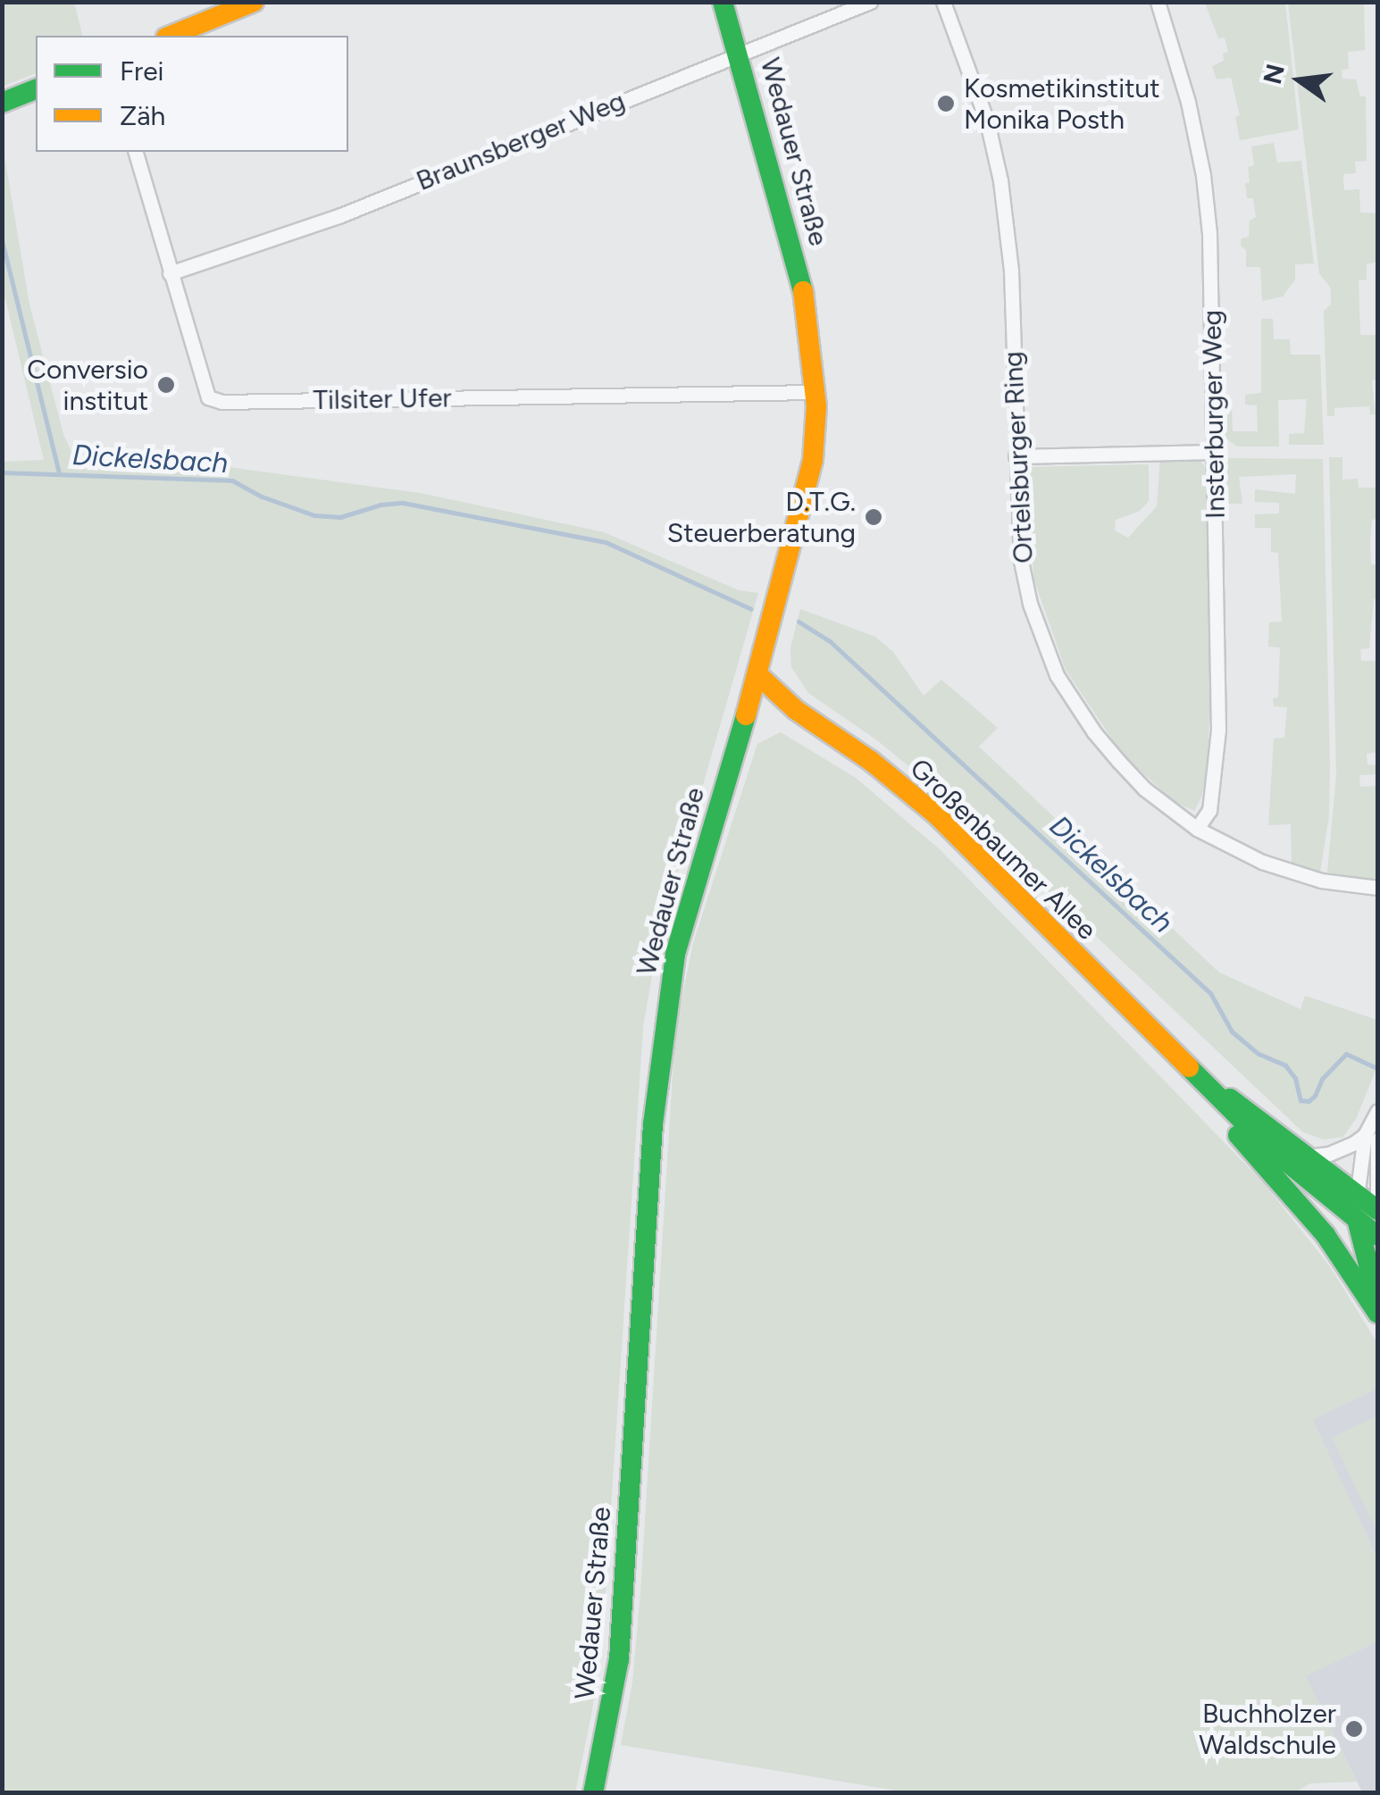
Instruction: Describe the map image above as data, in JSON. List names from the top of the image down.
{
  "streets": {
    "main road": ["Wedauer Straße", "Großenbaumer Allee"],
    "street": [
      "Braunsberger Weg",
      "Tilsiter Ufer",
      "Insterburger Weg",
      "Ortelsburger Ring"
    ]
  },
  "crossings": [
    ["Braunsberger Weg", "Wedauer Straße"],
    ["Braunsberger Weg", "Tilsiter Ufer"],
    ["Wedauer Straße", "Tilsiter Ufer"],
    ["Wedauer Straße", "Großenbaumer Allee"],
    ["Insterburger Weg", "Ortelsburger Ring"]
  ],
  "water": ["Dickelsbach"],
  "places": [
    "Kosmetikinstitut Monika Posth",
    "Conversio institut",
    "D.T.G. Steuerberatung",
    "Buchholzer Waldschule"
  ],
  "legend": ["Frei", "Zäh"],
  "north": "left"
}
